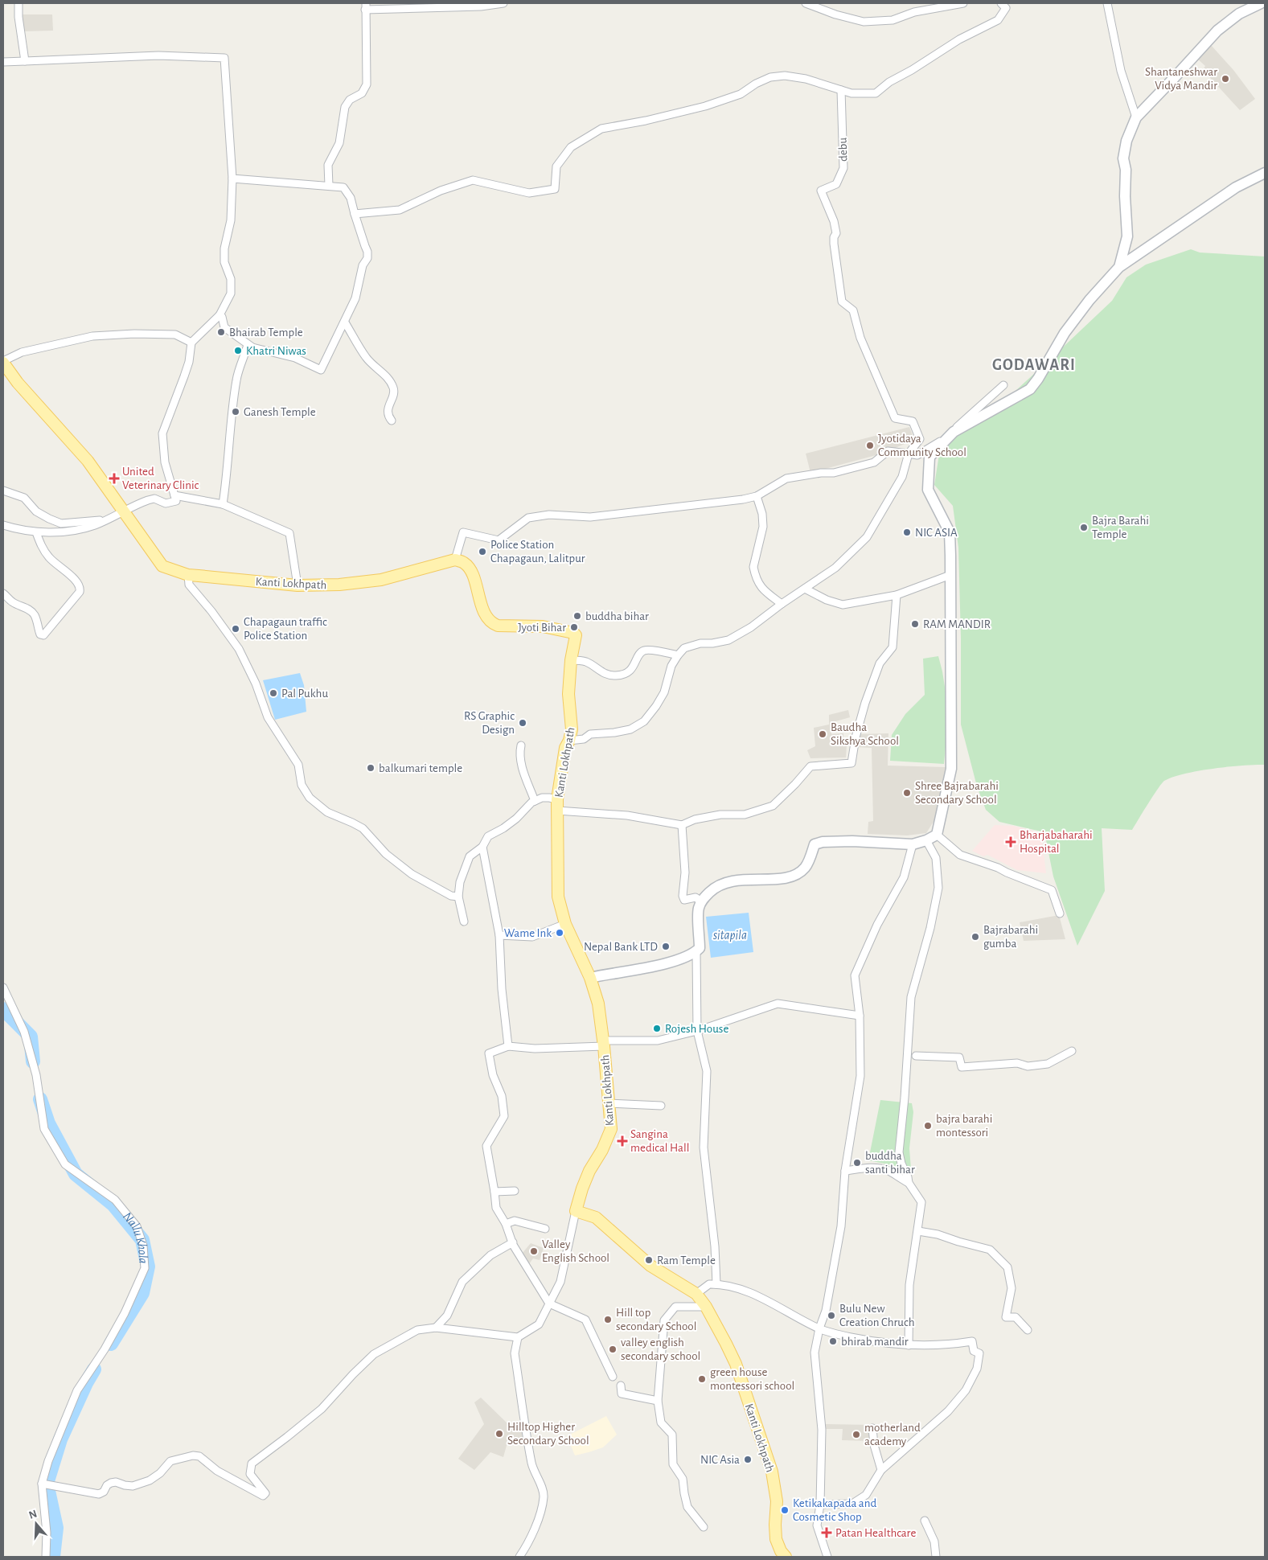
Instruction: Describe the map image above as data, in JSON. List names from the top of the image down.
{
  "streets": {
    "main road": ["Kanti Lokhpath"],
    "street": ["debu"]
  },
  "districts": ["GODAWARI"],
  "water": ["sitapila", "Nallu Khola"],
  "places": {
    "other": [
      "Shantaneshwar Vidya Mandir",
      "Bhairab Temple",
      "Khatri Niwas",
      "Ganesh Temple",
      "Jyotidaya Community School",
      "Bajra Barahi Temple",
      "NIC ASIA",
      "Police Station Chapagaun, Lalitpur",
      "buddha bihar",
      "RAM MANDIR",
      "Jyoti Bihar",
      "Chapagaun traffic Police Station",
      "Pal Pukhu",
      "RS Graphic Design",
      "Baudha Sikshya School",
      "balkumari temple",
      "Shree Bajrabarahi Secondary School",
      "Wame Ink",
      "Bajrabarahi gumba",
      "Nepal Bank LTD",
      "Rojesh House",
      "bajra barahi montessori",
      "buddha santi bihar",
      "Valley English School",
      "Ram Temple",
      "Bulu New Creation Chruch",
      "Hill top secondary School",
      "bhirab mandir",
      "valley english secondary school",
      "green house montessori school",
      "Hilltop Higher Secondary School",
      "motherland academy",
      "NIC Asia",
      "Ketikakapada and Cosmetic Shop"
    ],
    "health": [
      "United Veterinary Clinic",
      "Bharjabaharahi Hospital",
      "Sangina medical Hall",
      "Patan Healthcare"
    ]
  },
  "north": "top"
}
